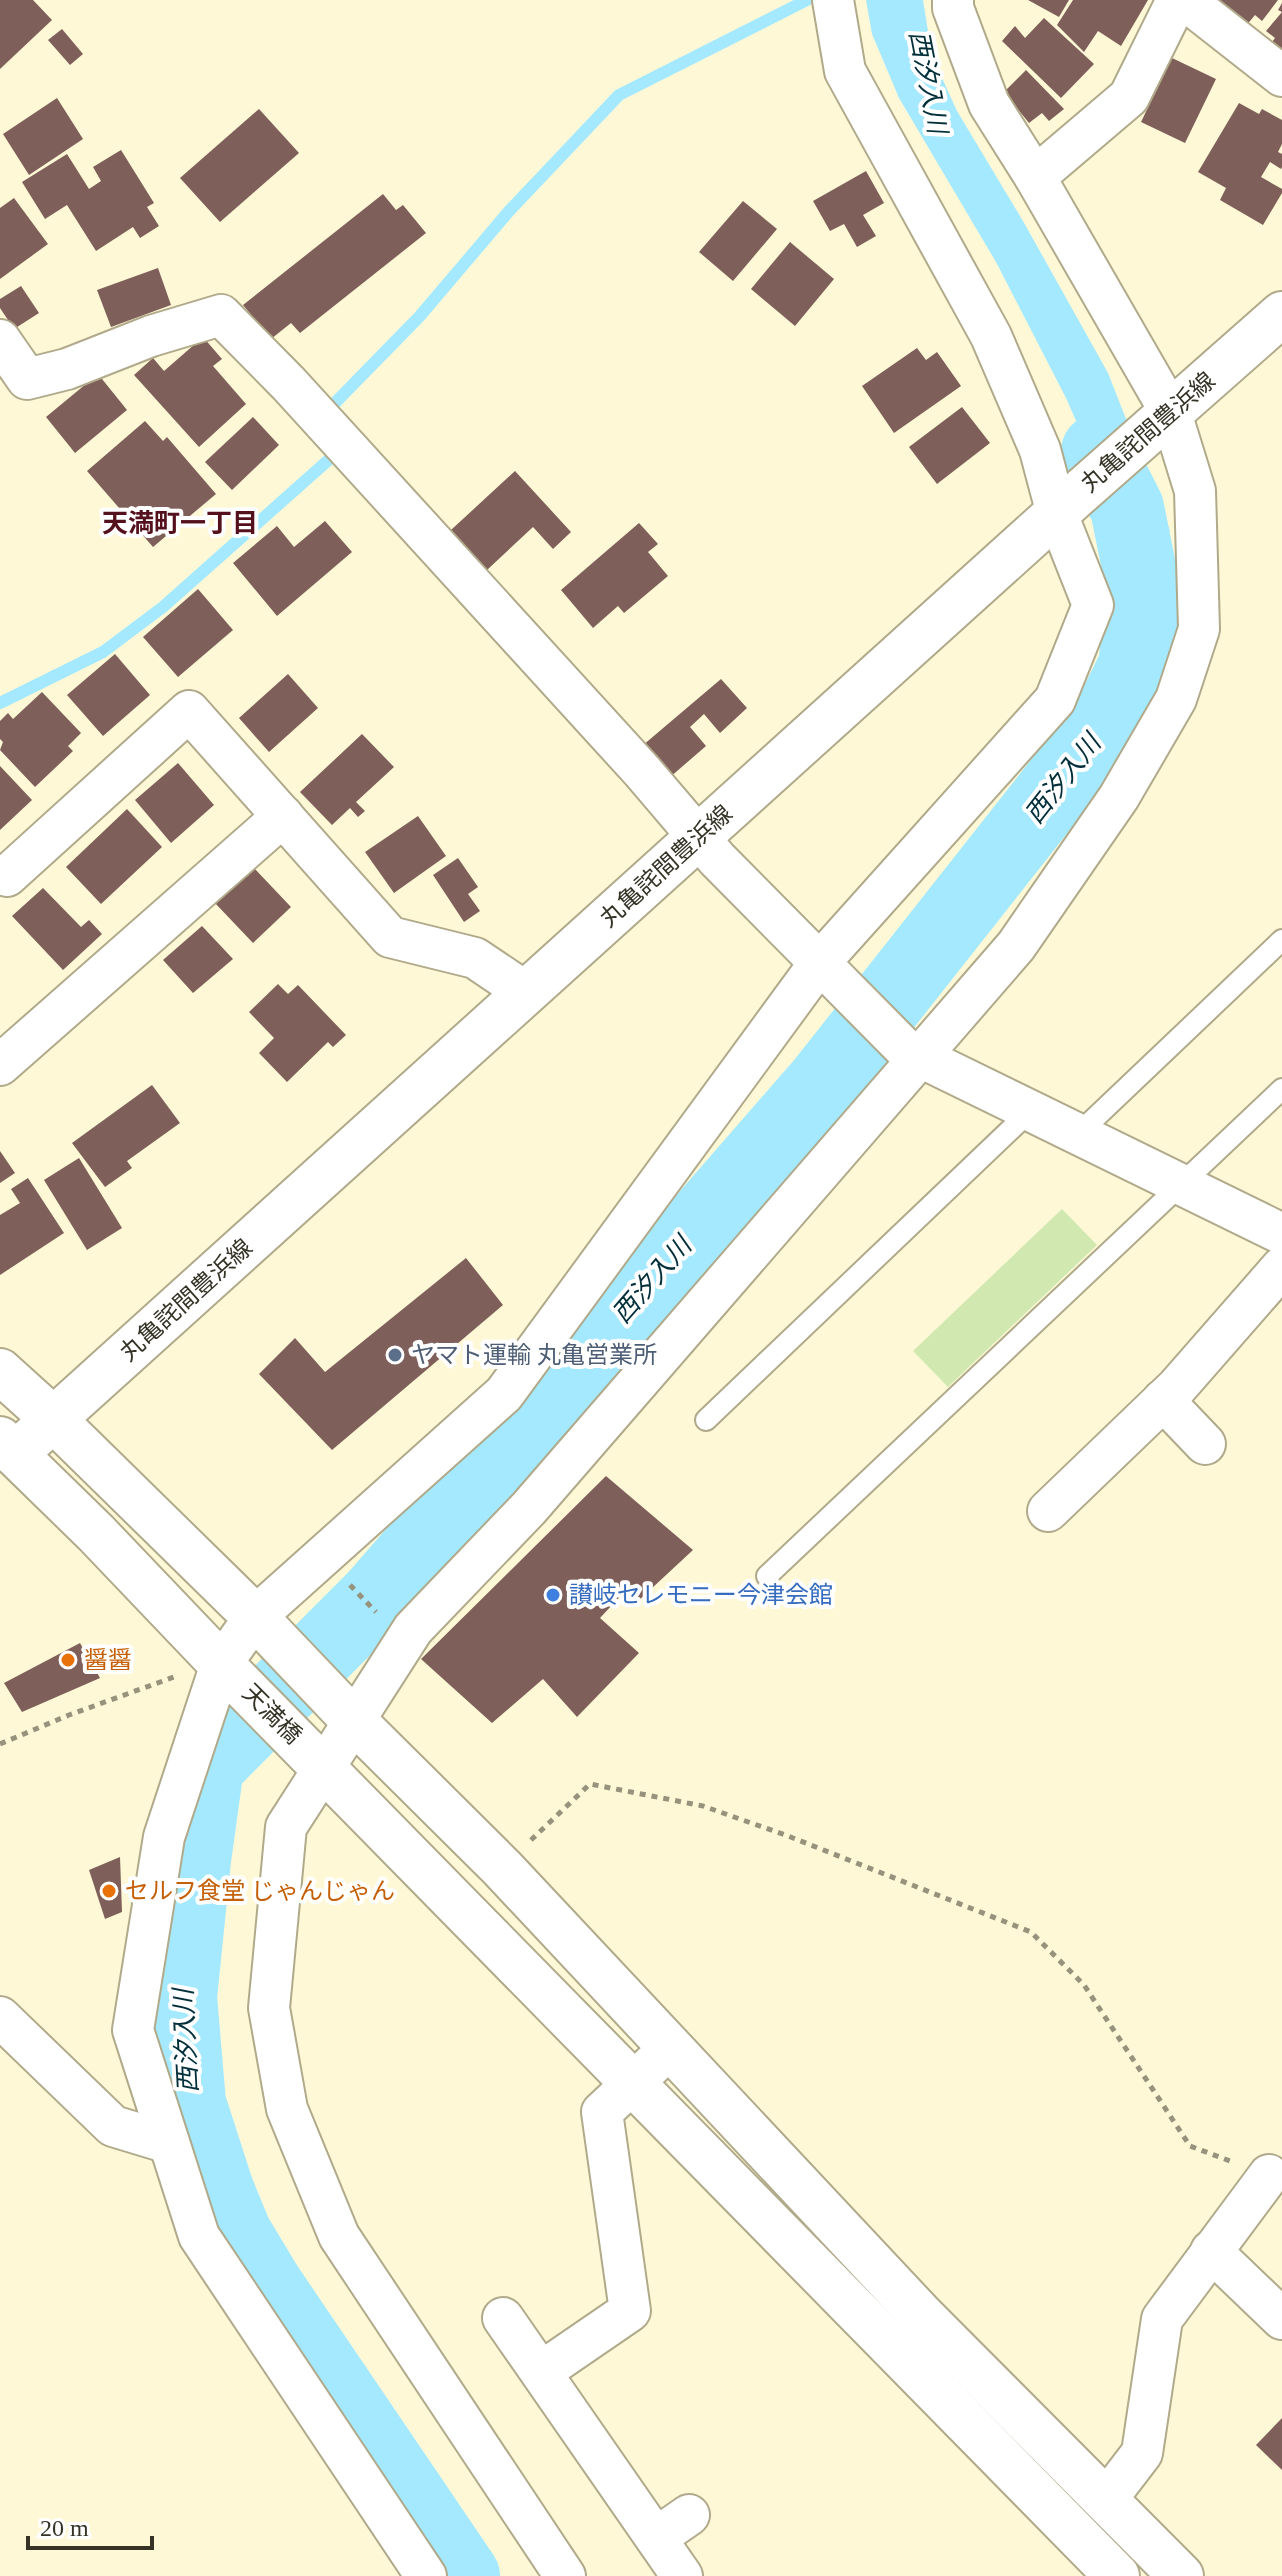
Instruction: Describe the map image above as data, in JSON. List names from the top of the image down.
{
  "streets": {
    "street": ["丸亀詫間豊浜線", "天満橋"]
  },
  "crossings": [
    ["丸亀詫間豊浜線", "天満橋"]
  ],
  "districts": ["天満町一丁目"],
  "water": ["西汐入川"],
  "places": [
    "ヤマト運輸 丸亀営業所",
    "讃岐セレモニー今津会館",
    "醤醤",
    "セルフ食堂 じゃんじゃん"
  ],
  "scale_bar": "20 m"
}
